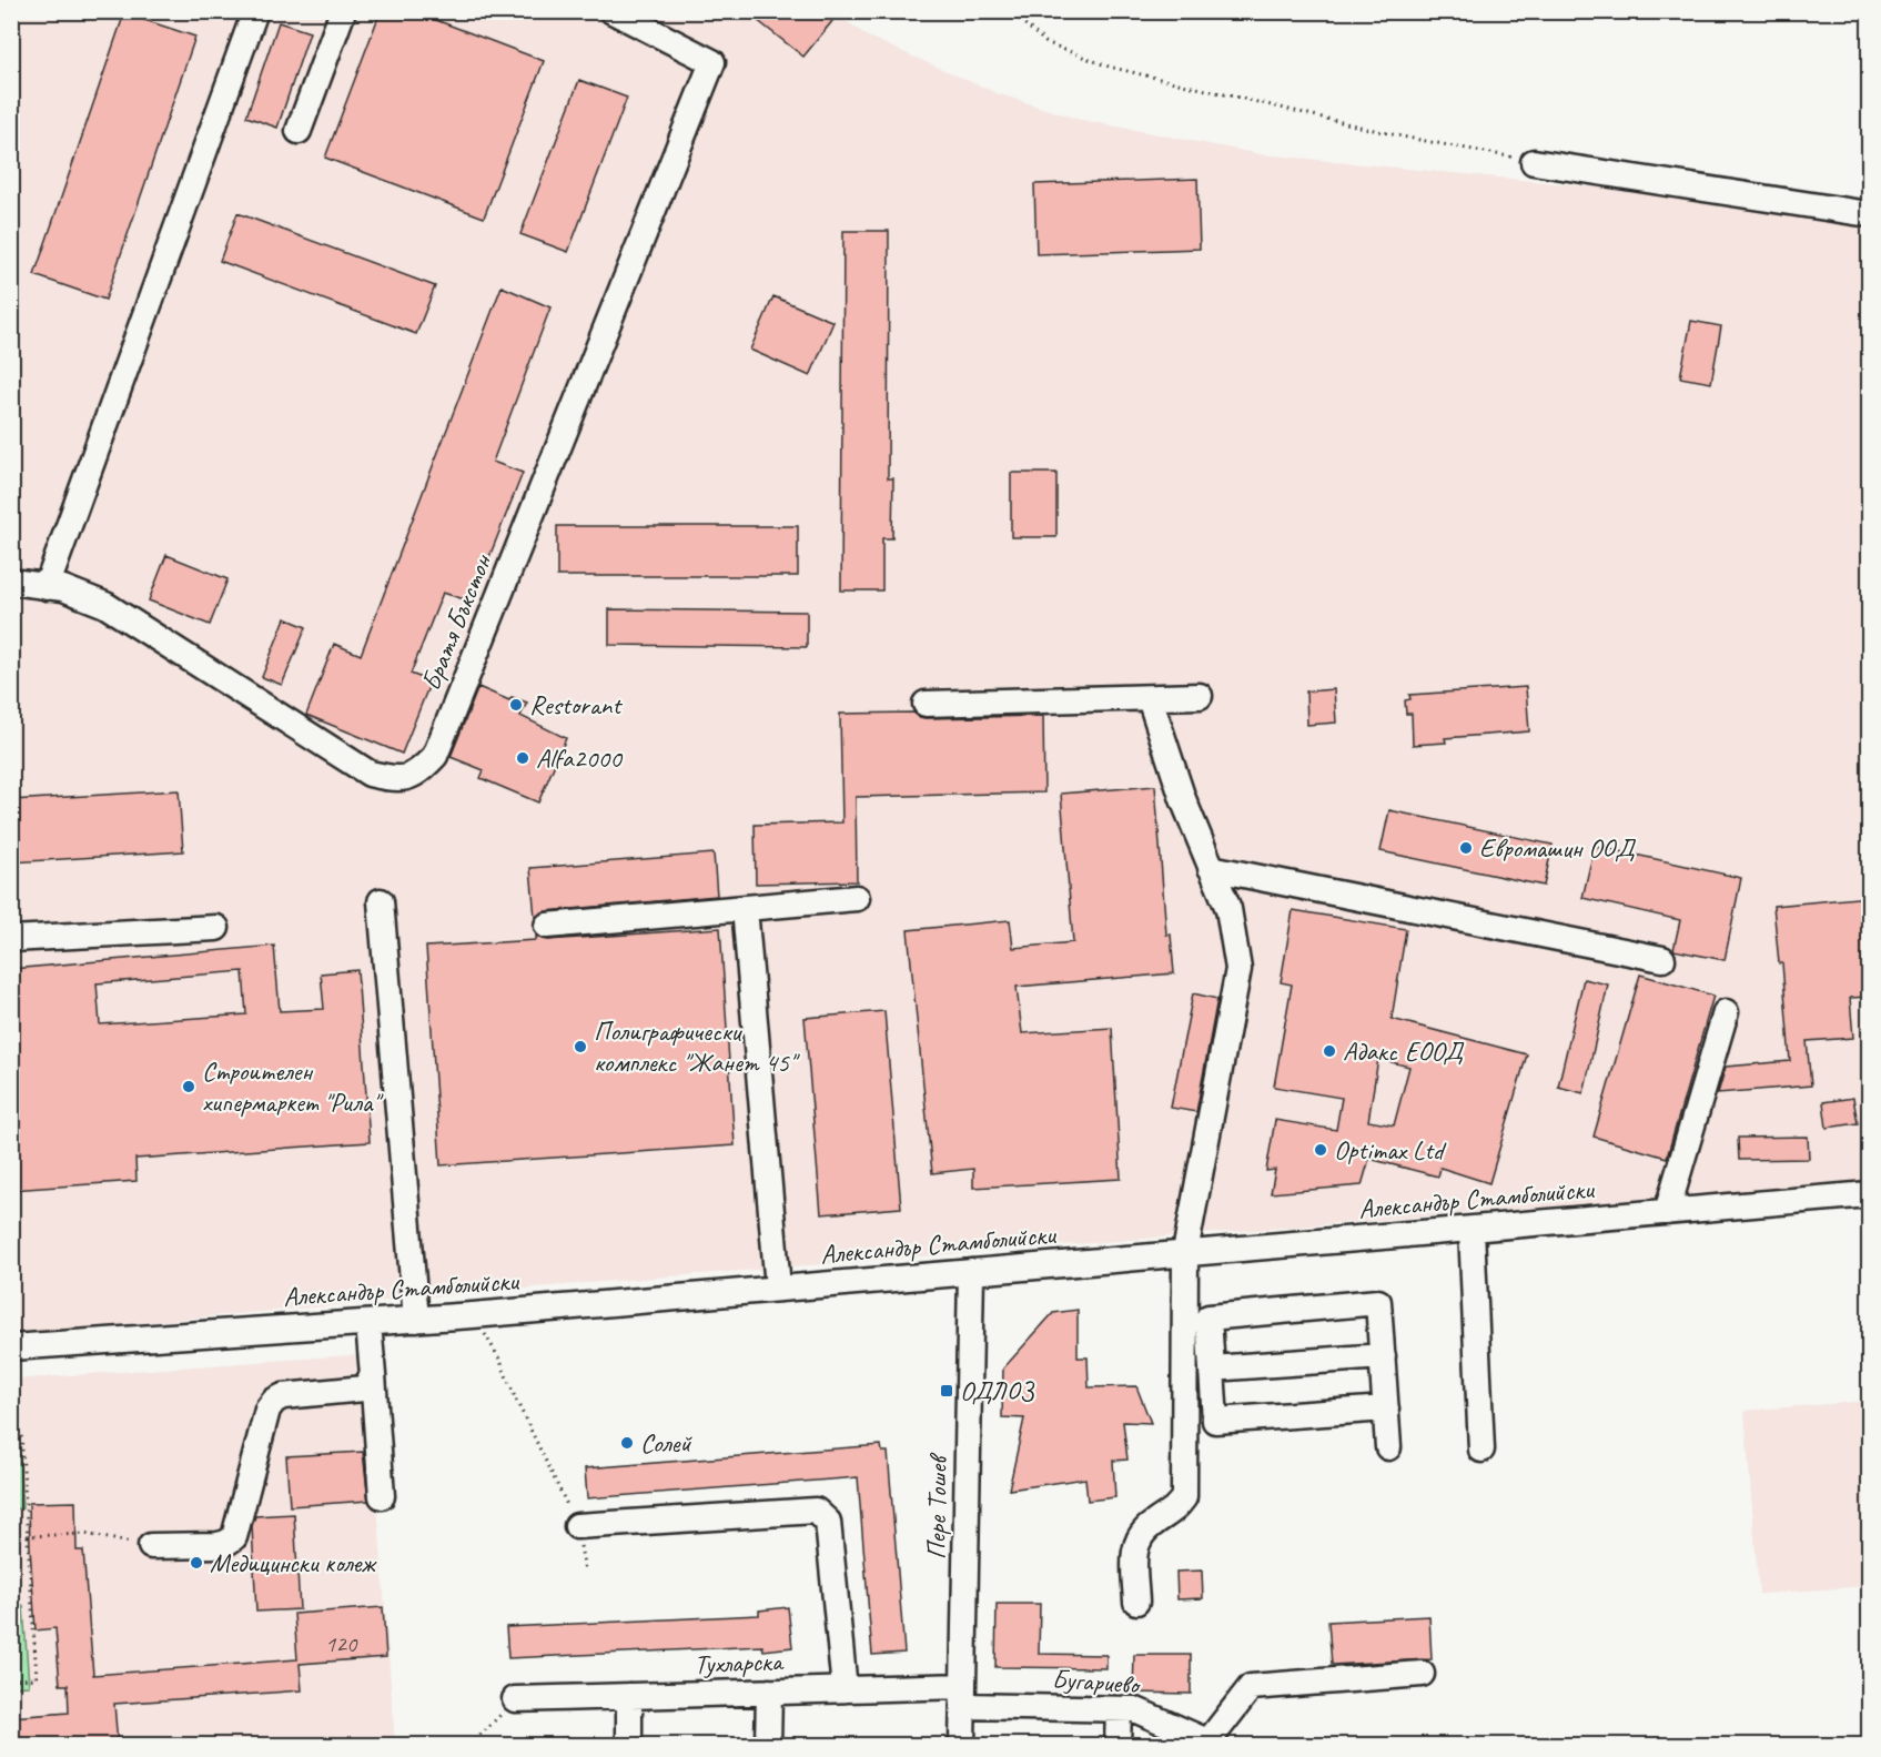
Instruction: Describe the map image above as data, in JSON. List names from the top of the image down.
{
  "streets": {
    "street": [
      "Братя Бъкстон",
      "Александър Стамболийски",
      "Пере Тошев",
      "Тухларска",
      "Бугариево"
    ]
  },
  "crossings": [
    ["Александър Стамболийски", "Пере Тошев"],
    ["Пере Тошев", "Тухларска"],
    ["Пере Тошев", "Бугариево"],
    ["Тухларска", "Бугариево"]
  ],
  "places": {
    "other": [
      "Restorant",
      "Alfa2000",
      "Евромашин ООД",
      "Полиграфически комплекс \"Жанет 45\"",
      "Адакс ЕООД",
      "Строителен хипермаркет \"Рила\"",
      "Optimax Ltd",
      "Солей",
      "Медицински колеж"
    ],
    "transit": ["ОДЛОЗ"]
  },
  "house_numbers": ["120"]
}
